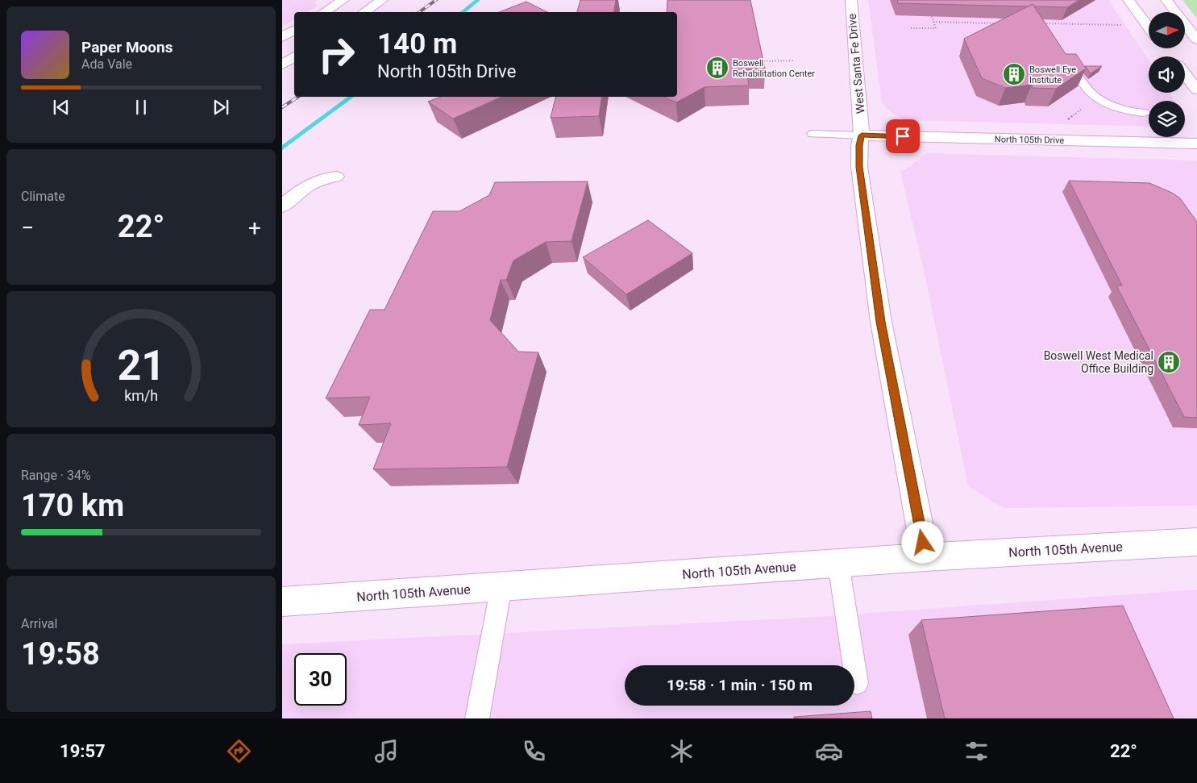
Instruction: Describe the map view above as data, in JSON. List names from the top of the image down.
{
  "streets": {
    "main road": ["West Santa Fe Drive", "North 105th Drive", "North 105th Avenue"]
  },
  "crossings": [
    ["West Santa Fe Drive", "North 105th Drive"],
    ["West Santa Fe Drive", "North 105th Avenue"]
  ],
  "places": {
    "building": ["Boswell Rehabilitation Center", "Boswell Eye Institute", "Boswell West Medical Office Building"]
  },
  "north": "right",
  "page": {
    "turn": ["140 m", "North 105th Drive"],
    "song": ["Paper Moons", "Ada Vale"],
    "tile": [
      "Climate",
      ["Range · 34%", "170 km"],
      ["Arrival", "19:58"]
    ],
    "heat": ["−", "22°", "+"],
    "limit": "30",
    "trip": "19:58 · 1 min · 150 m",
    "tabs": ["19:57", "22°"],
    "gauge": ["21", "km/h"]
  }
}
